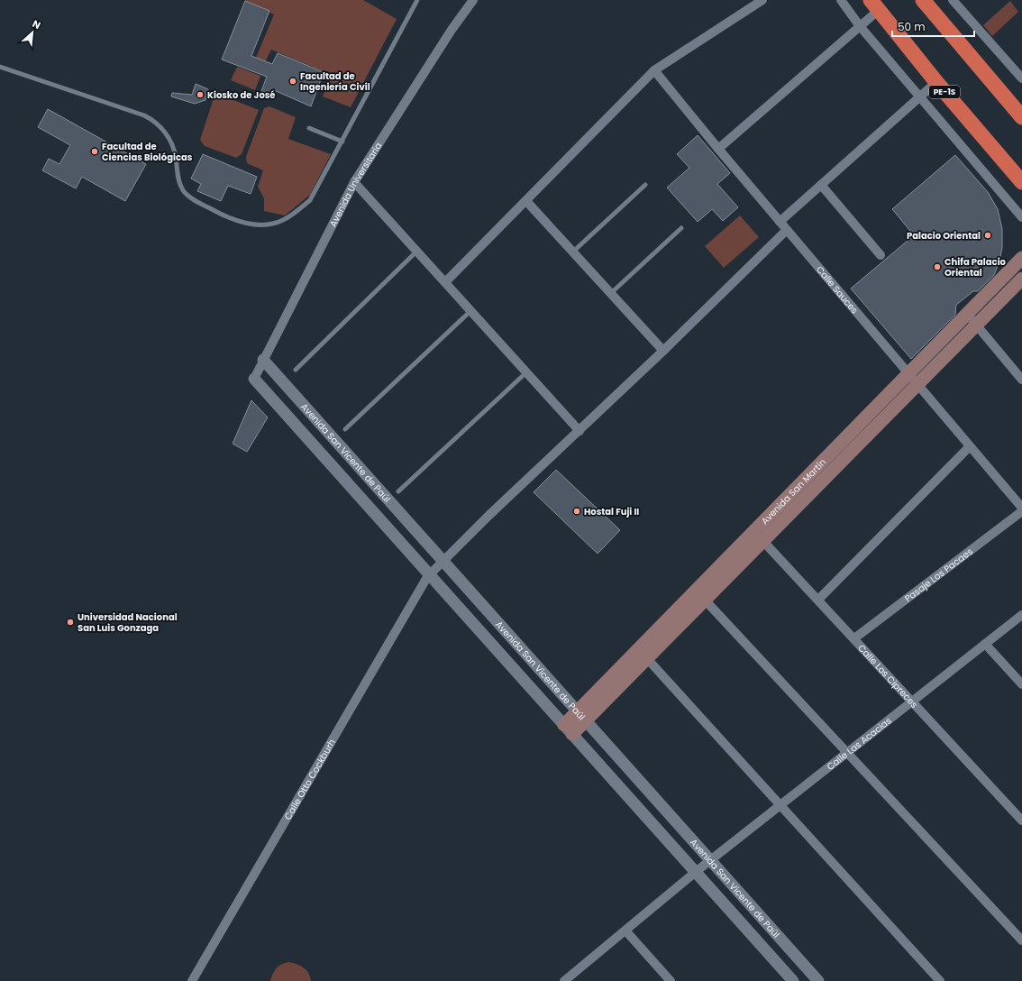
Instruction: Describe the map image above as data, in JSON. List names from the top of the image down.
{
  "streets": {
    "highway": ["PE-1S"],
    "main road": ["Avenida San Martín"],
    "street": [
      "Avenida Universitaria",
      "Calle Sauces",
      "Avenida San Vicente de Paúl",
      "Pasaje Los Pacaes",
      "Calle Los Cipreces",
      "Calle Las Acacias",
      "Calle Otto Cockburh"
    ]
  },
  "crossings": [
    ["Avenida Universitaria", "Avenida San Vicente de Paúl"],
    ["Calle Sauces", "Avenida San Martín"],
    ["Calle Sauces", "Calle Otto Cockburh"],
    ["Avenida San Vicente de Paúl", "Avenida San Martín"],
    ["Avenida San Vicente de Paúl", "Calle Las Acacias"],
    ["Avenida San Martín", "Calle Los Cipreces"],
    ["Pasaje Los Pacaes", "Calle Los Cipreces"],
    ["Calle Los Cipreces", "Calle Las Acacias"]
  ],
  "places": [
    "Facultad de Ingeniería Civil",
    "Kiosko de José",
    "Facultad de Ciencias Biológicas",
    "Palacio Oriental",
    "Chifa Palacio Oriental",
    "Hostal Fuji II",
    "Universidad Nacional San Luis Gonzaga"
  ],
  "scale_bar": "50 m",
  "north": "top right"
}
